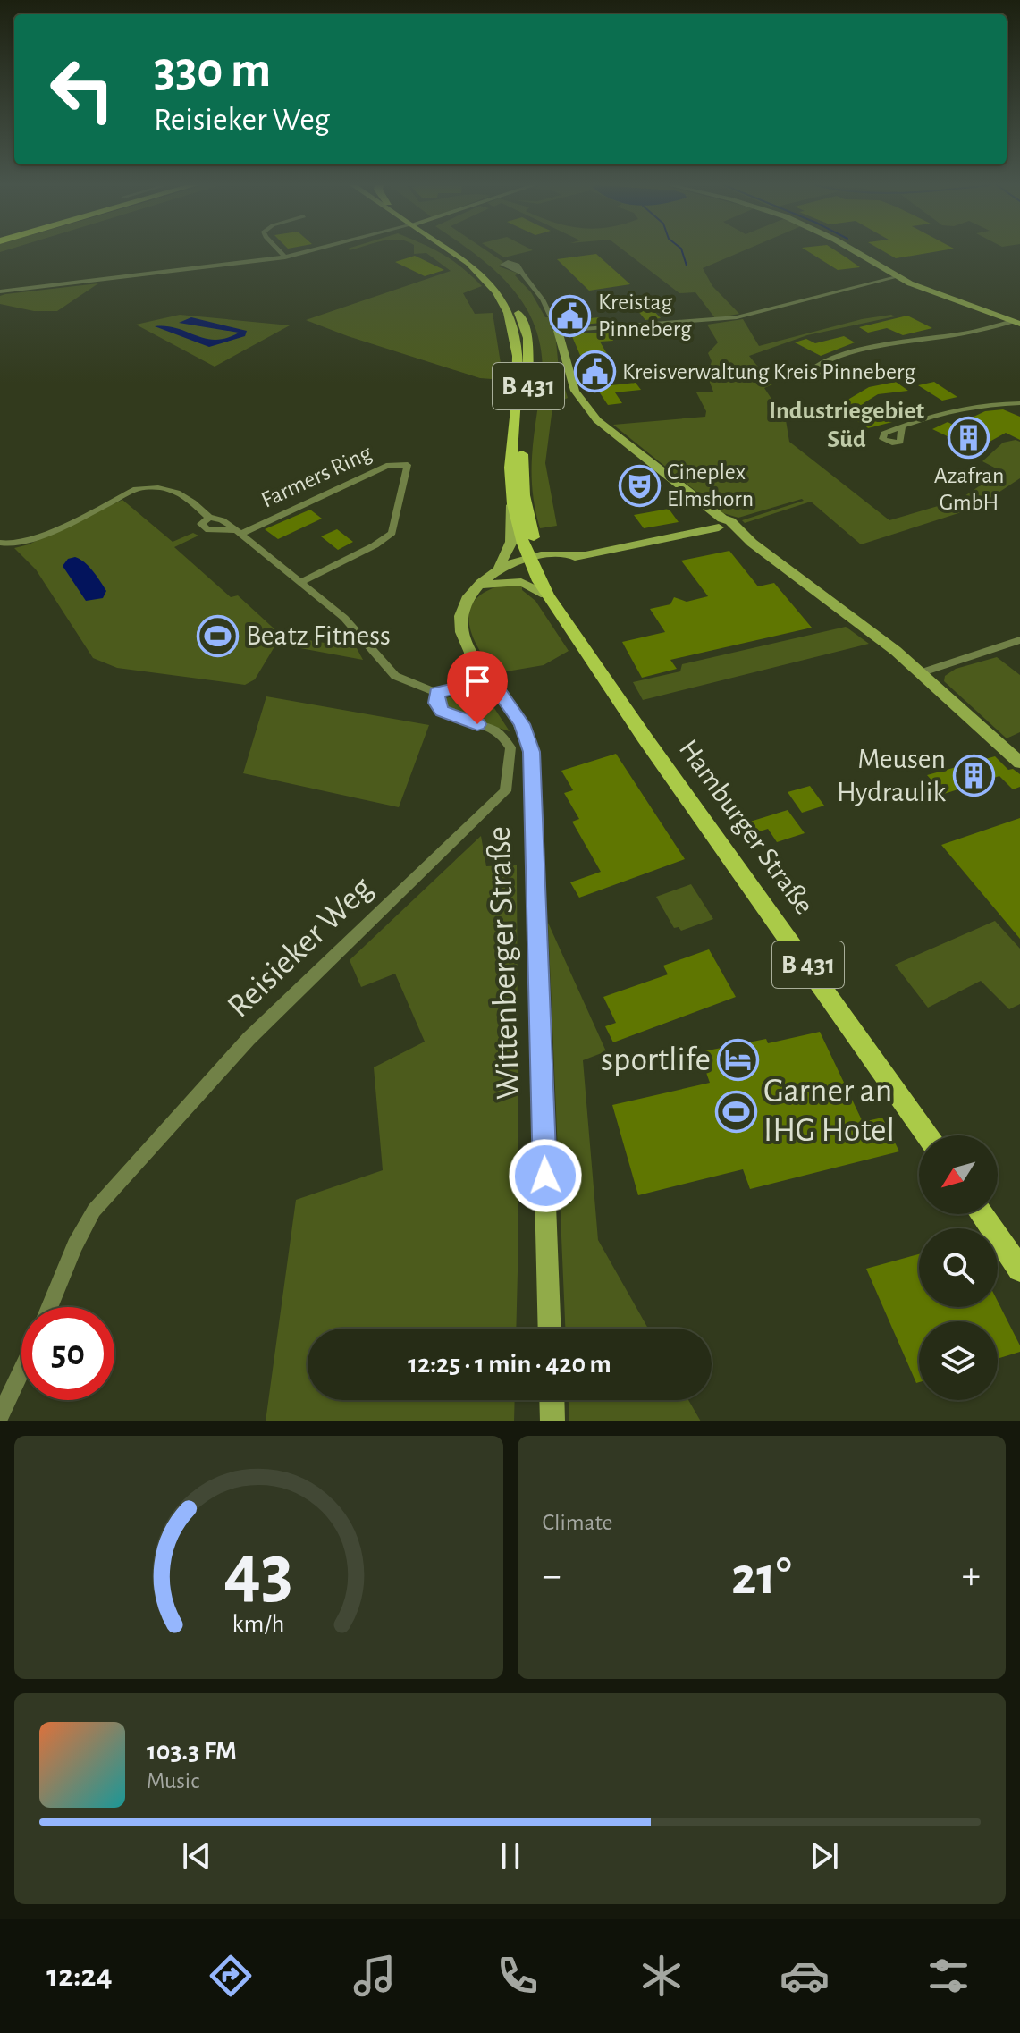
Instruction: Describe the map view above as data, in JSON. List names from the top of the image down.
{
  "streets": {
    "main road": ["B 431", "Hamburger Straße"],
    "street": ["Farmers Ring", "Reisieker Weg", "Wittenberger Straße"]
  },
  "crossings": [
    ["B 431", "Hamburger Straße"]
  ],
  "districts": ["Industriegebiet Süd"],
  "places": {
    "public building": ["Kreistag Pinneberg", "Kreisverwaltung Kreis Pinneberg"],
    "building": ["Azafran GmbH", "Meusen Hydraulik"],
    "theatre": ["Cineplex Elmshorn"],
    "sports": ["Beatz Fitness", "Garner an IHG Hotel"],
    "hotel": ["sportlife"]
  },
  "north": "bottom left",
  "page": {
    "turn": ["330 m", "Reisieker Weg"],
    "limit": "50",
    "trip": "12:25 · 1 min · 420 m",
    "tile": "Climate",
    "heat": ["−", "21°", "+"],
    "song": ["103.3 FM", "Music"],
    "tabs": "12:24",
    "gauge": ["43", "km/h"]
  }
}
